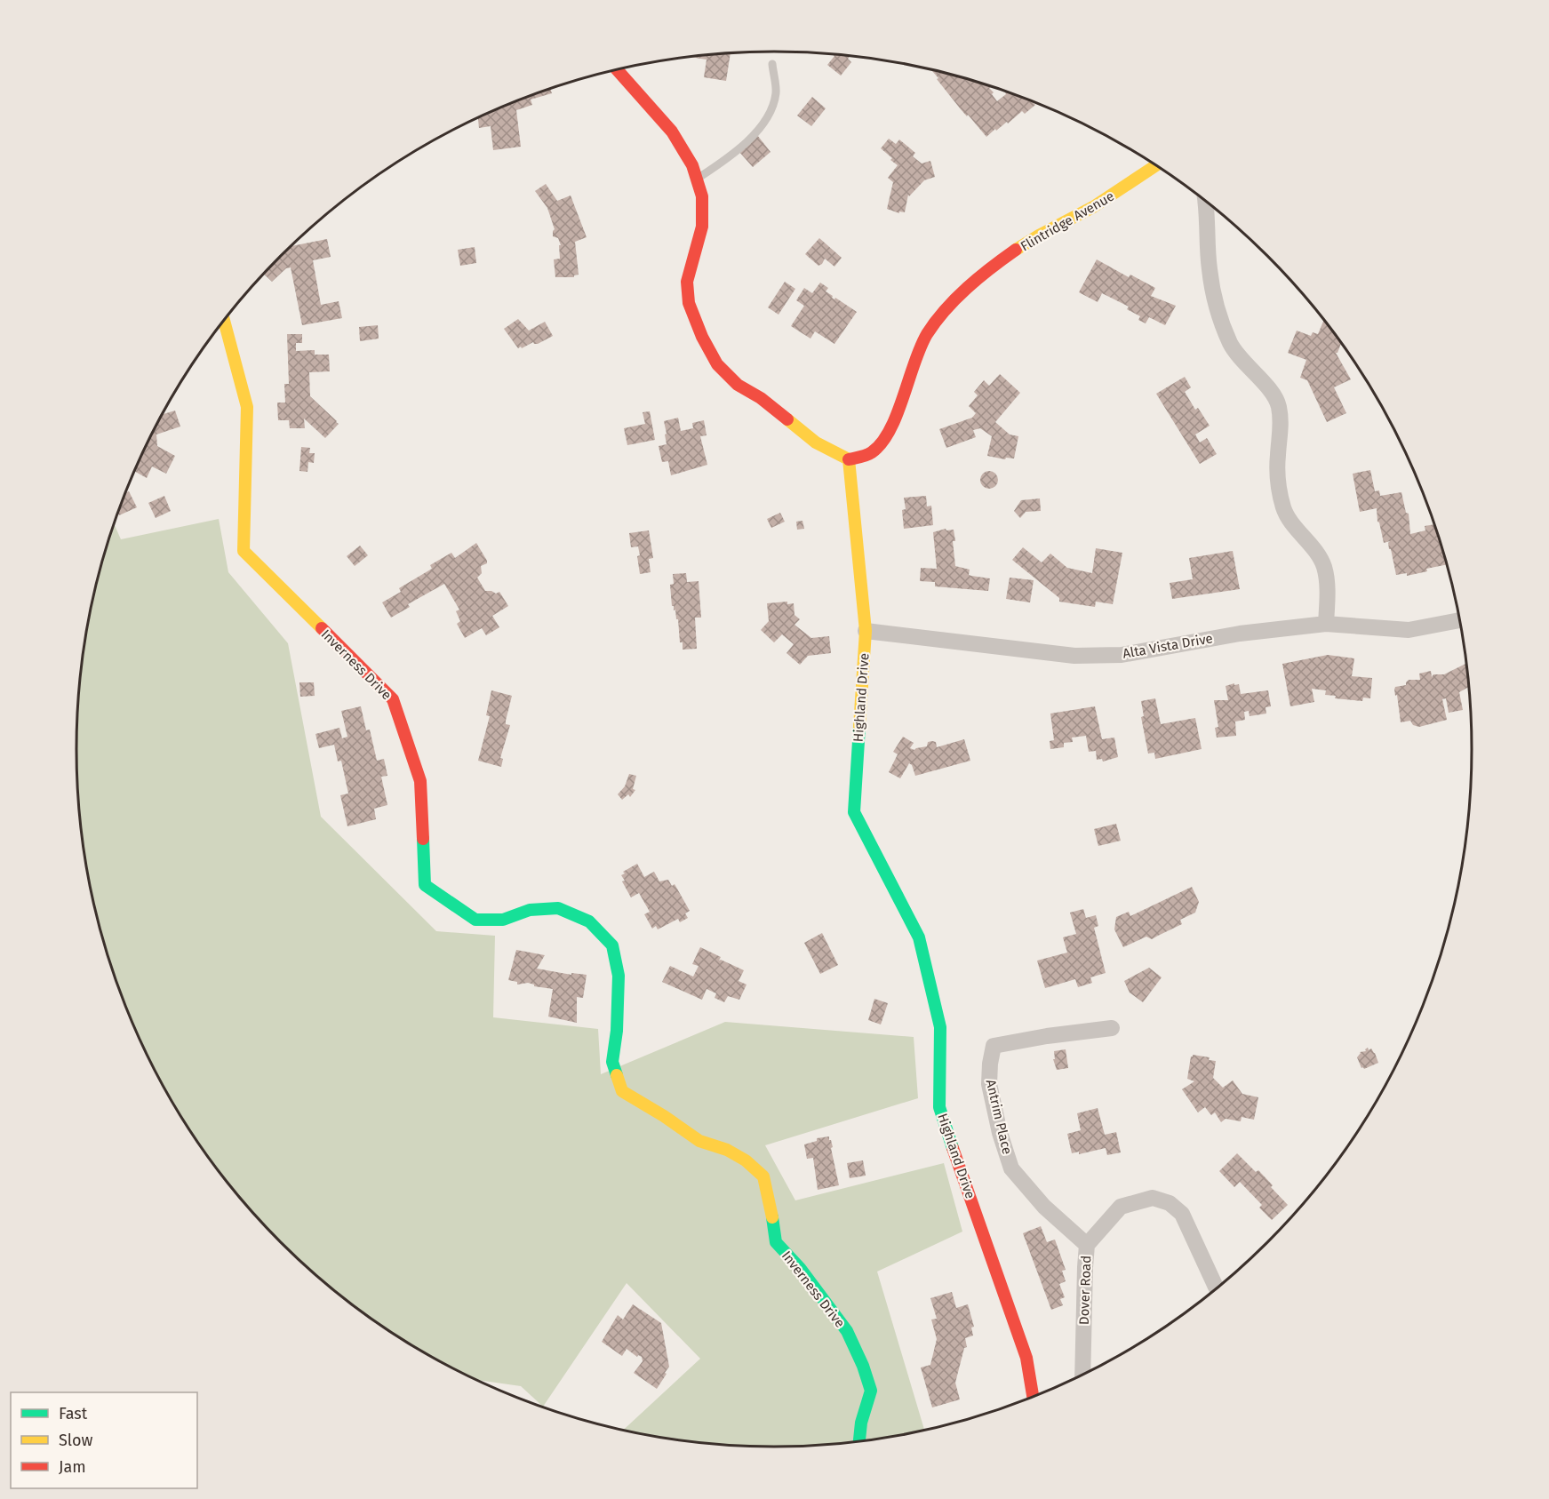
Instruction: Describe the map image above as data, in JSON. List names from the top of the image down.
{
  "streets": {
    "street": [
      "Flintridge Avenue",
      "Alta Vista Drive",
      "Inverness Drive",
      "Highland Drive",
      "Antrim Place",
      "Dover Road"
    ]
  },
  "crossings": [
    ["Flintridge Avenue", "Highland Drive"],
    ["Alta Vista Drive", "Highland Drive"],
    ["Antrim Place", "Dover Road"]
  ],
  "legend": ["Fast", "Slow", "Jam"]
}
